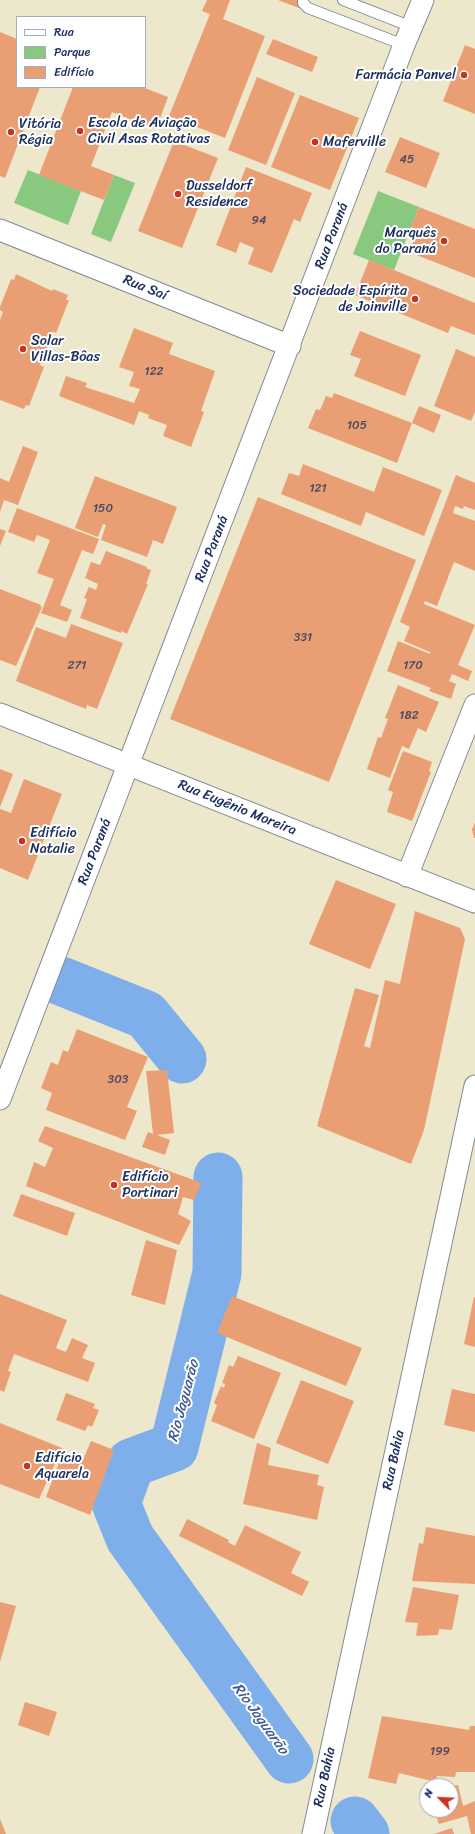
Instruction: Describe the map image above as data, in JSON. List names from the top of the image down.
{
  "streets": {
    "street": [
      "Rua Paraná",
      "Rua Saí",
      "Rua Eugênio Moreira",
      "Rua Bahia"
    ]
  },
  "crossings": [
    ["Rua Paraná", "Rua Saí"],
    ["Rua Paraná", "Rua Eugênio Moreira"]
  ],
  "water": ["Rio Jaguarão"],
  "places": [
    "Farmácia Panvel",
    "Escola de Aviação Civil Asas Rotativas",
    "Vitória Régia",
    "Maferville",
    "Dusseldorf Residence",
    "Marquês do Paraná",
    "Sociedade Espírita de Joinville",
    "Solar Villas-Bôas",
    "Edifício Natalie",
    "Edifício Portinari",
    "Edifício Aquarela"
  ],
  "house_numbers": [
    "45",
    "94",
    "122",
    "105",
    "121",
    "150",
    "331",
    "271",
    "170",
    "182",
    "303",
    "199"
  ],
  "legend": ["Rua", "Parque", "Edifício"],
  "north": "top left"
}
